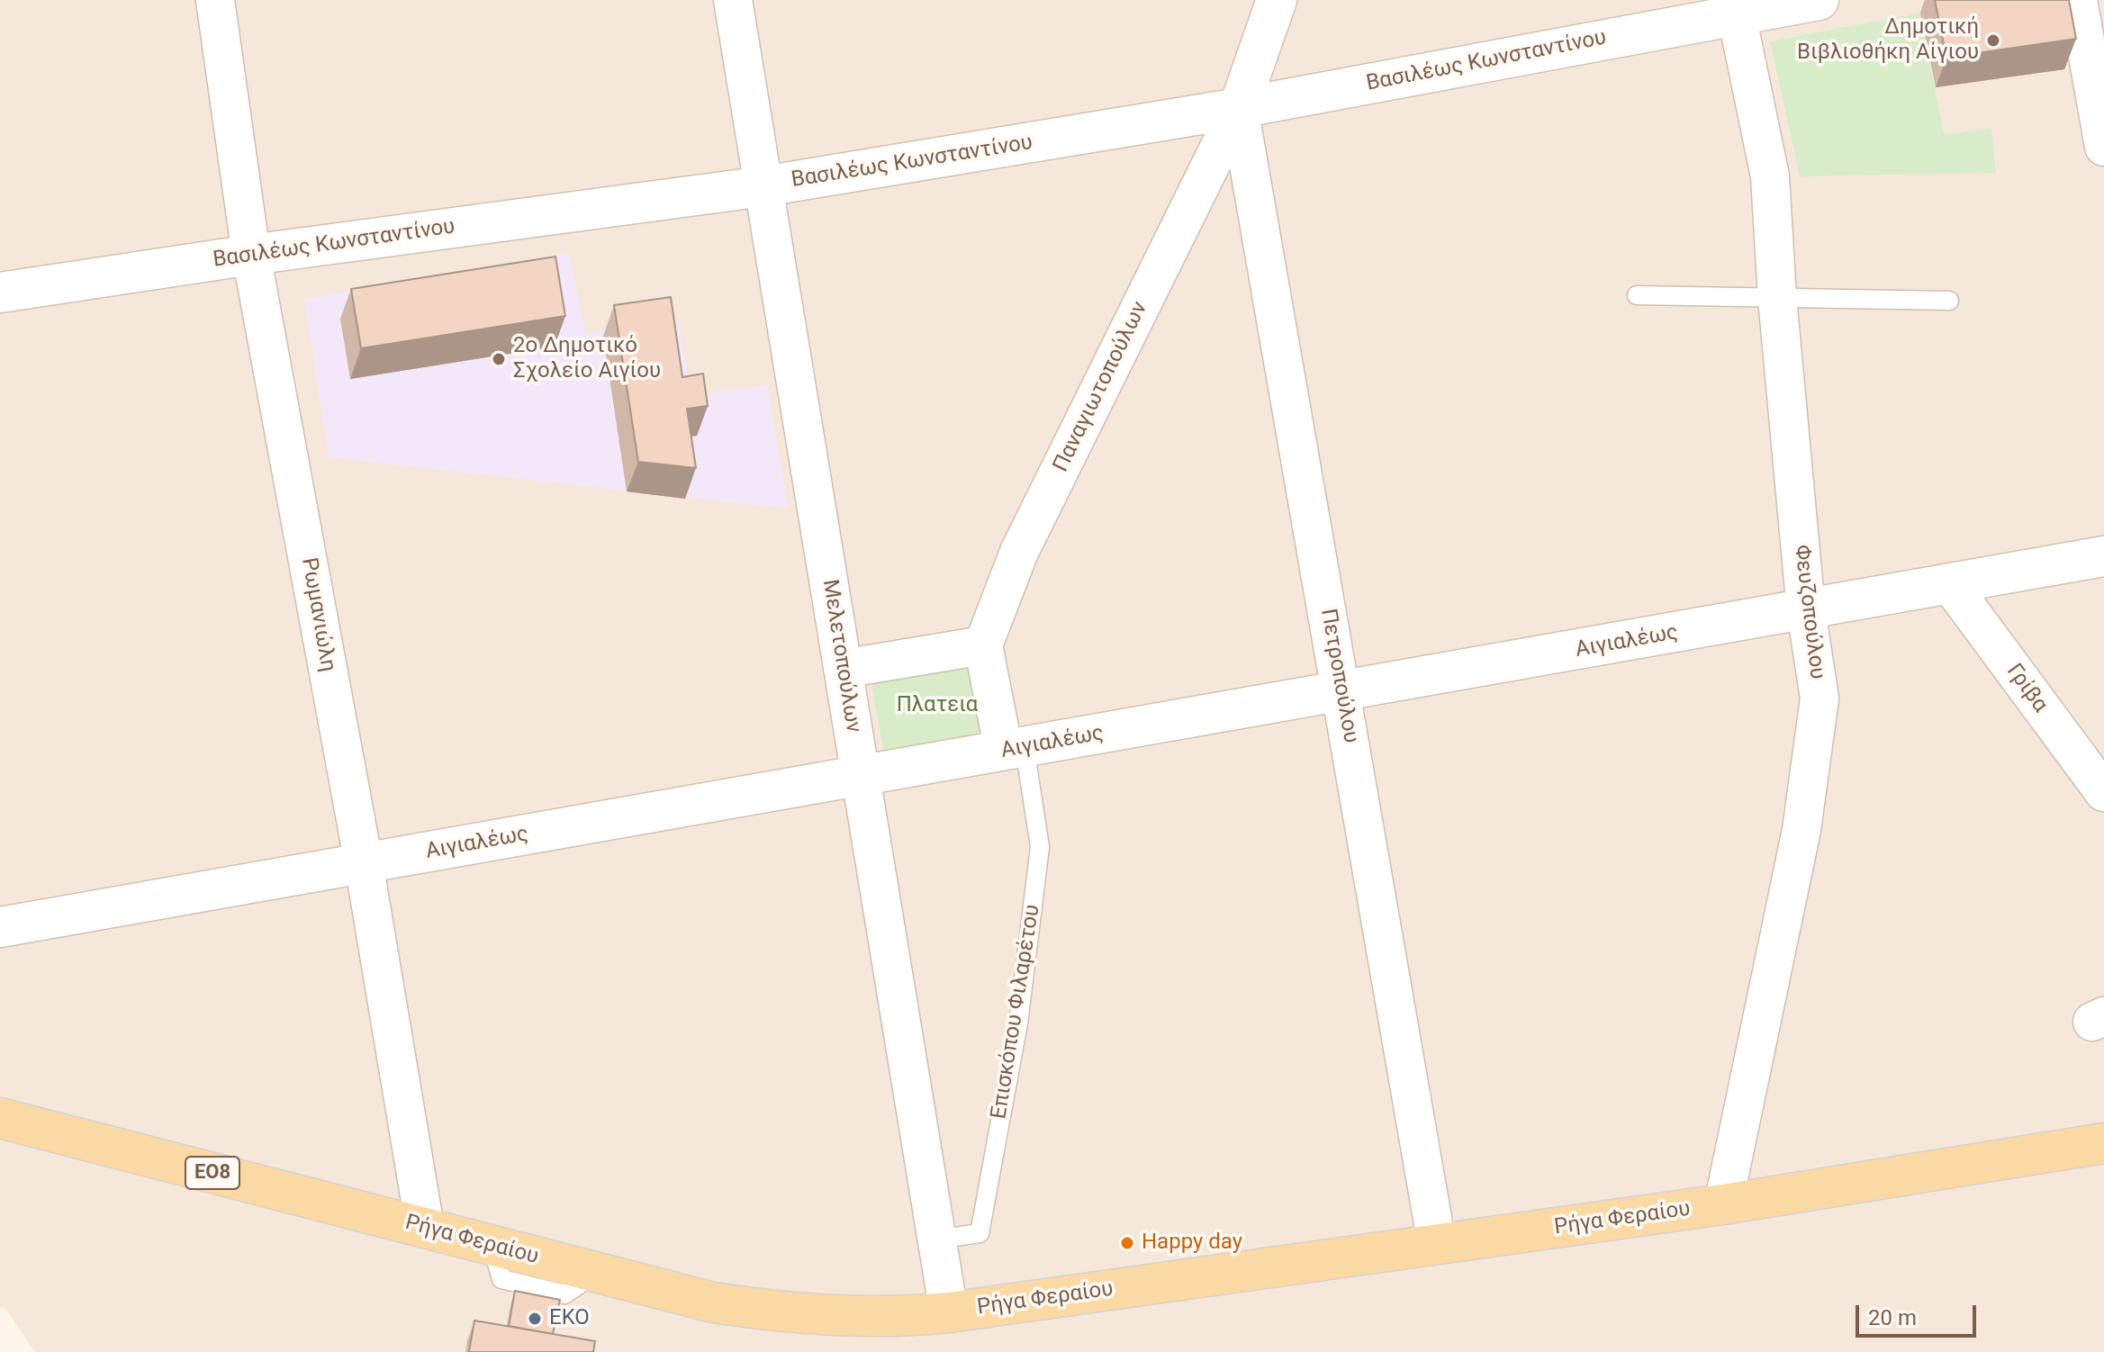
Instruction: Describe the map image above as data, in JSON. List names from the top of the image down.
{
  "streets": {
    "main road": ["ΕΟ8", "Ρήγα Φεραίου"],
    "street": [
      "Βασιλέως Κωνσταντίνου",
      "Παναγιωτοπούλων",
      "Φευζοπούλου",
      "Ρωμανιώλη",
      "Αιγιαλέως",
      "Μελετοπούλων",
      "Πετροπούλου",
      "Γρίβα"
    ],
    "lane": ["Επισκόπου Φιλαρέτου"]
  },
  "crossings": [
    ["Βασιλέως Κωνσταντίνου", "Παναγιωτοπούλων"],
    ["Βασιλέως Κωνσταντίνου", "Φευζοπούλου"],
    ["Βασιλέως Κωνσταντίνου", "Ρωμανιώλη"],
    ["Βασιλέως Κωνσταντίνου", "Μελετοπούλων"],
    ["Βασιλέως Κωνσταντίνου", "Πετροπούλου"],
    ["Παναγιωτοπούλων", "Πετροπούλου"],
    ["Φευζοπούλου", "Αιγιαλέως"],
    ["Φευζοπούλου", "Ρήγα Φεραίου"],
    ["Ρωμανιώλη", "Αιγιαλέως"],
    ["Ρωμανιώλη", "Ρήγα Φεραίου"],
    ["Αιγιαλέως", "Μελετοπούλων"],
    ["Αιγιαλέως", "Πετροπούλου"],
    ["Αιγιαλέως", "Γρίβα"],
    ["Αιγιαλέως", "Επισκόπου Φιλαρέτου"],
    ["Μελετοπούλων", "Επισκόπου Φιλαρέτου"],
    ["Μελετοπούλων", "Ρήγα Φεραίου"],
    ["Πετροπούλου", "Ρήγα Φεραίου"]
  ],
  "parks": ["Πλατεια"],
  "places": [
    "Δημοτική Βιβλιοθήκη Αίγιου",
    "2ο Δημοτικό Σχολείο Αιγίου",
    "Happy day",
    "EKO"
  ],
  "scale_bar": "20 m"
}
